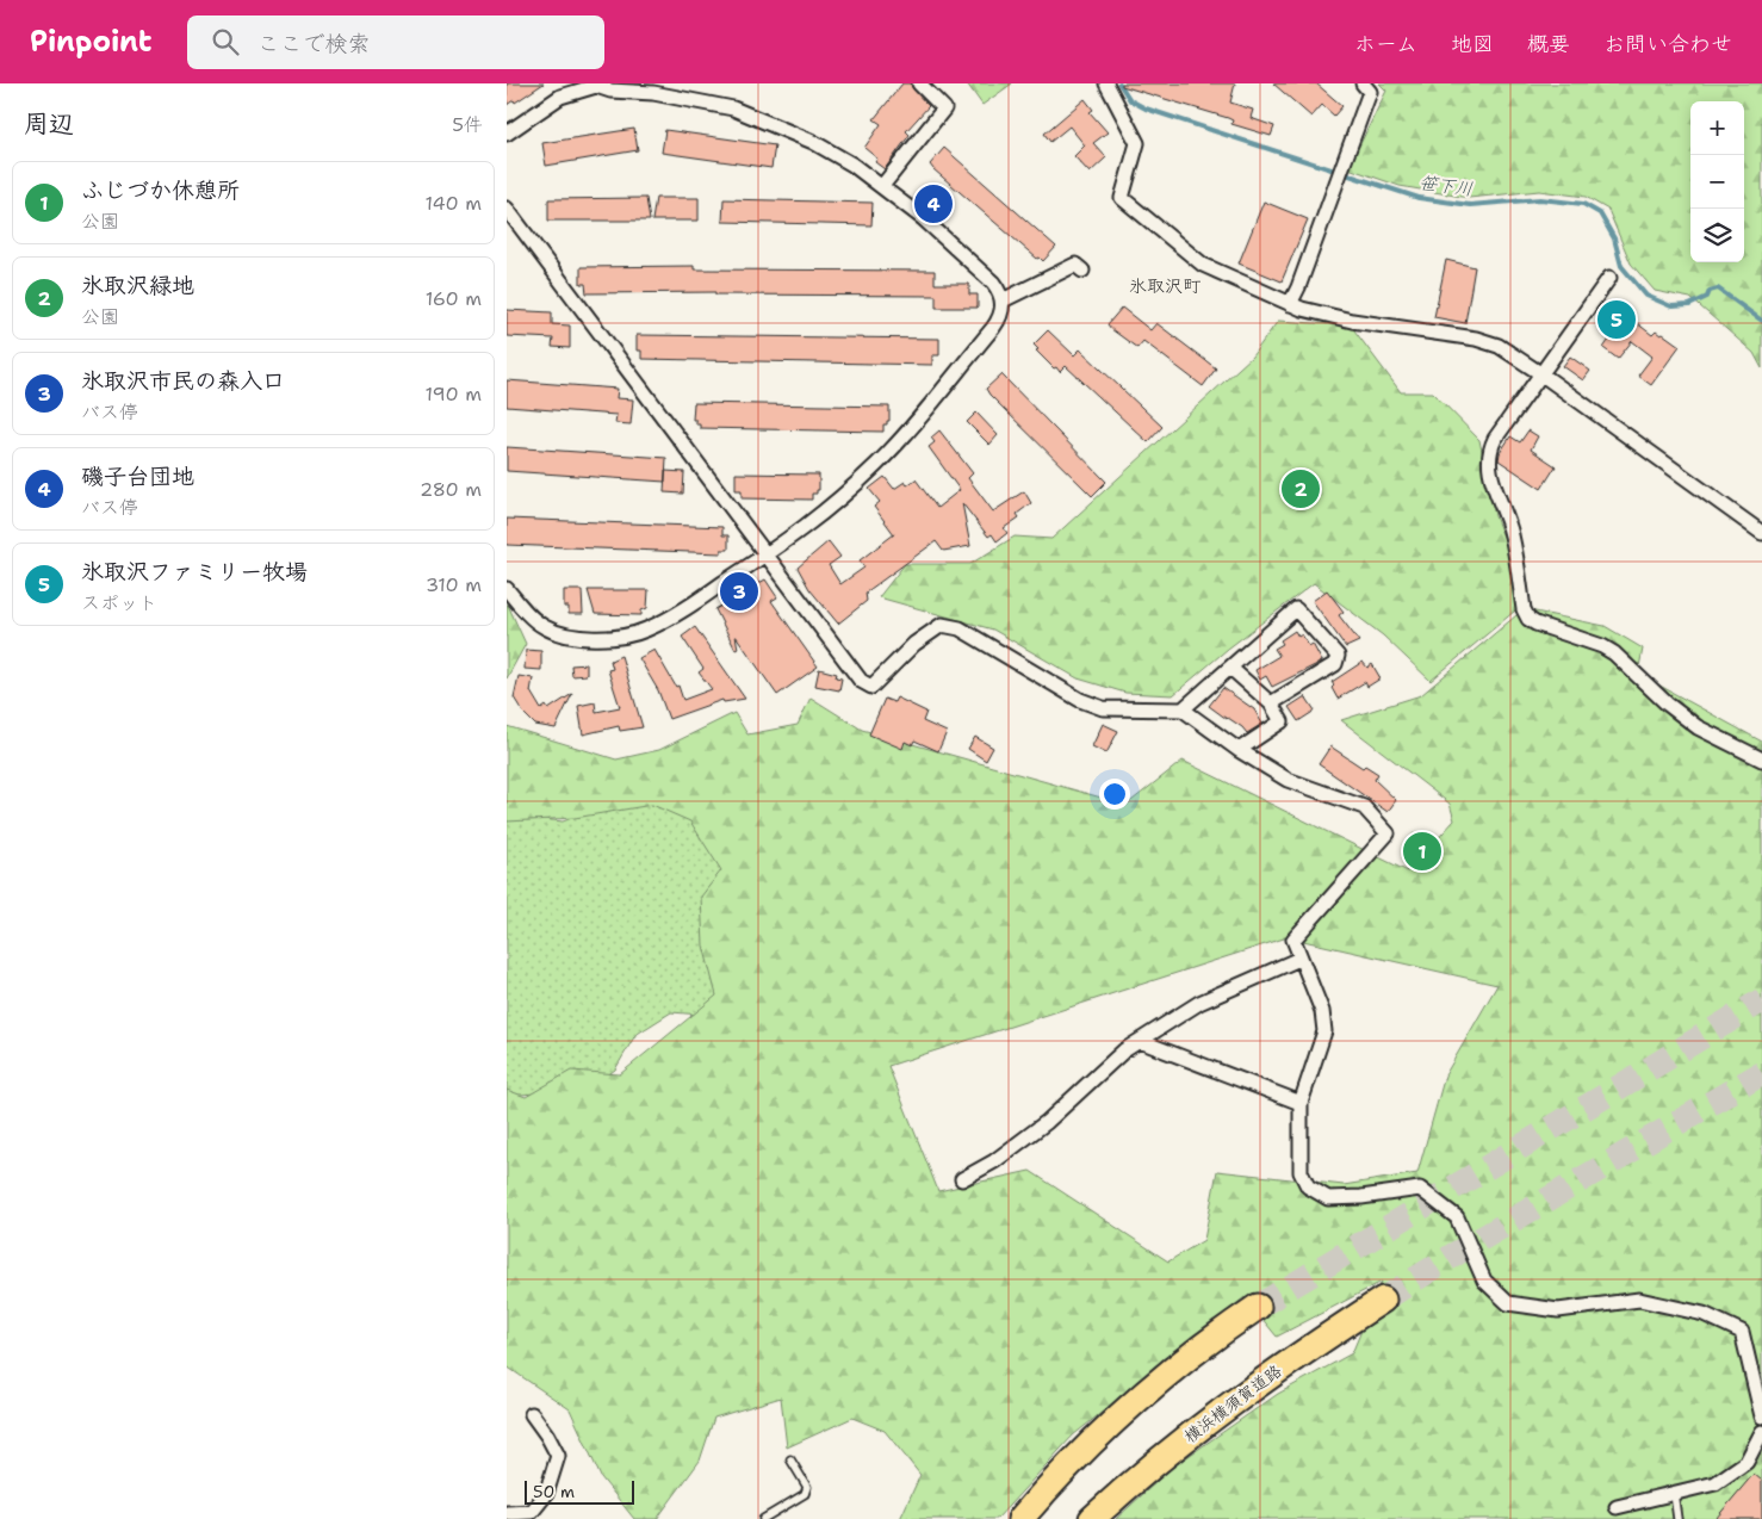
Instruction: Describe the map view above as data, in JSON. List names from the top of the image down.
{
  "streets": {
    "highway": ["横浜横須賀道路"]
  },
  "districts": ["氷取沢町"],
  "water": ["笹下川"],
  "scale_bar": "50 m",
  "page": {
    "header": "Pinpoint",
    "search": "ここで検索",
    "nav": [
      "ホーム",
      "地図",
      "概要",
      "お問い合わせ"
    ],
    "heading": ["周辺", "5件"],
    "map_buttons": ["+", "−"],
    "list": [
      {
        "mark": "1",
        "name": "ふじづか休憩所",
        "note": "公園",
        "value": "140 m"
      },
      {
        "mark": "2",
        "name": "氷取沢緑地",
        "note": "公園",
        "value": "160 m"
      },
      {
        "mark": "3",
        "name": "氷取沢市民の森入口",
        "note": "バス停",
        "value": "190 m"
      },
      {
        "mark": "4",
        "name": "磯子台団地",
        "note": "バス停",
        "value": "280 m"
      },
      {
        "mark": "5",
        "name": "氷取沢ファミリー牧場",
        "note": "スポット",
        "value": "310 m"
      }
    ],
    "pins": [
      "4",
      "5",
      "2",
      "3",
      "1"
    ],
    "scale": "50 m"
  }
}
